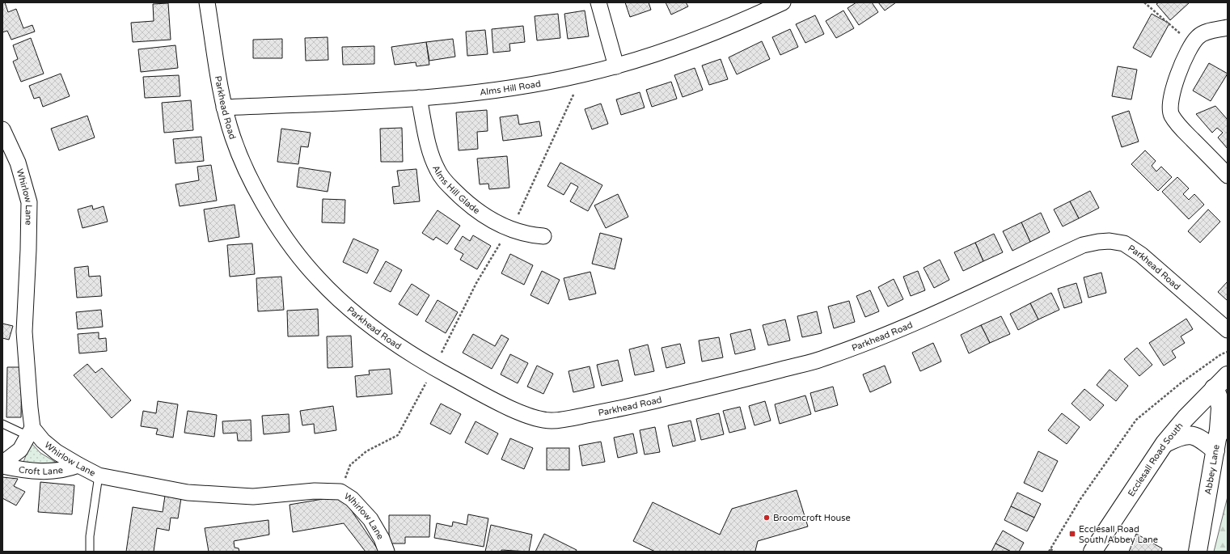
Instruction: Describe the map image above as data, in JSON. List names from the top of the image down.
{
  "streets": {
    "main road": ["Ecclesall Road South", "Abbey Lane"],
    "street": [
      "Alms Hill Road",
      "Parkhead Road",
      "Alms Hill Glade",
      "Whirlow Lane",
      "Croft Lane"
    ]
  },
  "crossings": [
    ["Alms Hill Road", "Parkhead Road"],
    ["Alms Hill Road", "Alms Hill Glade"],
    ["Whirlow Lane", "Croft Lane"],
    ["Ecclesall Road South", "Abbey Lane"]
  ],
  "places": {
    "other": ["Broomcroft House"],
    "transit": ["Ecclesall Road South/Abbey Lane"]
  }
}
